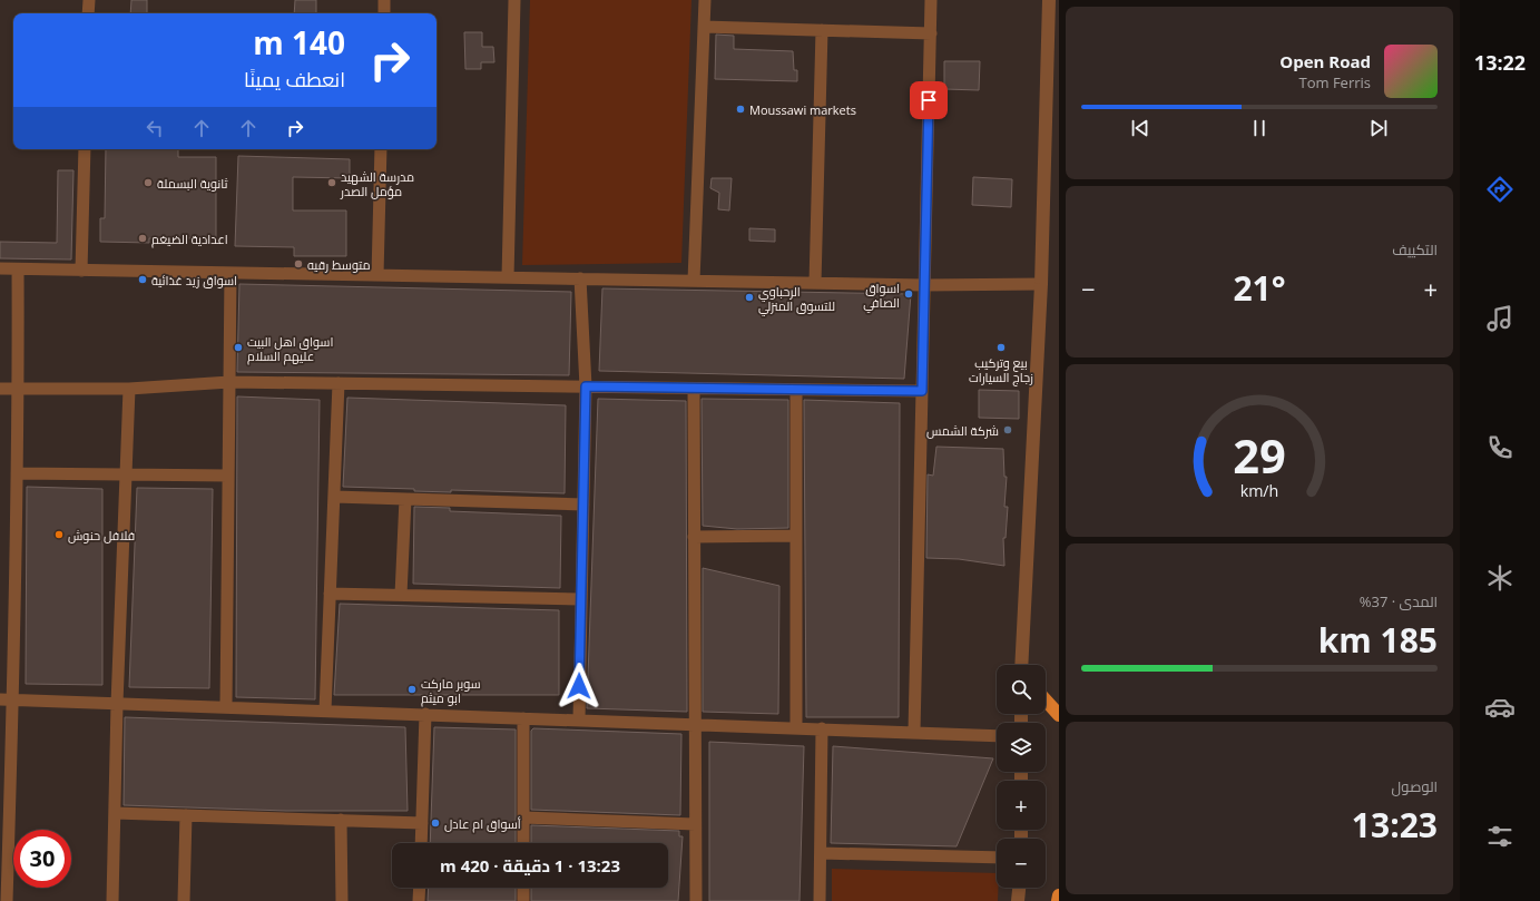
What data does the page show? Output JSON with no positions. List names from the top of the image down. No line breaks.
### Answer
{"places":["Moussawi markets","ثانوية البسملة","مدرسة الشهيد مؤمل الصدر","اعدادية الضيغم","متوسط رقيه","اسواق زيد غذائية","اسواق الصافي","الرحباوي للتسوق المنزلي","اسواق اهل البيت عليهم السلام","بيع وتركيب زجاج السيارات","شركة الشمس","فلافل حنوش","سوبر ماركت ابو ميثم","أسواق ام عادل"],"page":{"tabs":"13:22","turn":["140 m","انعطف يمينًا"],"song":["Open Road","Tom Ferris"],"tile":["التكييف",["المدى · 37%","185 km"],["الوصول","13:23"]],"heat":["−","21°","+"],"map_buttons":["+","−"],"limit":"30","trip":"13:23 · 1 دقيقة · 420 m","gauge":["29","km/h"]}}
